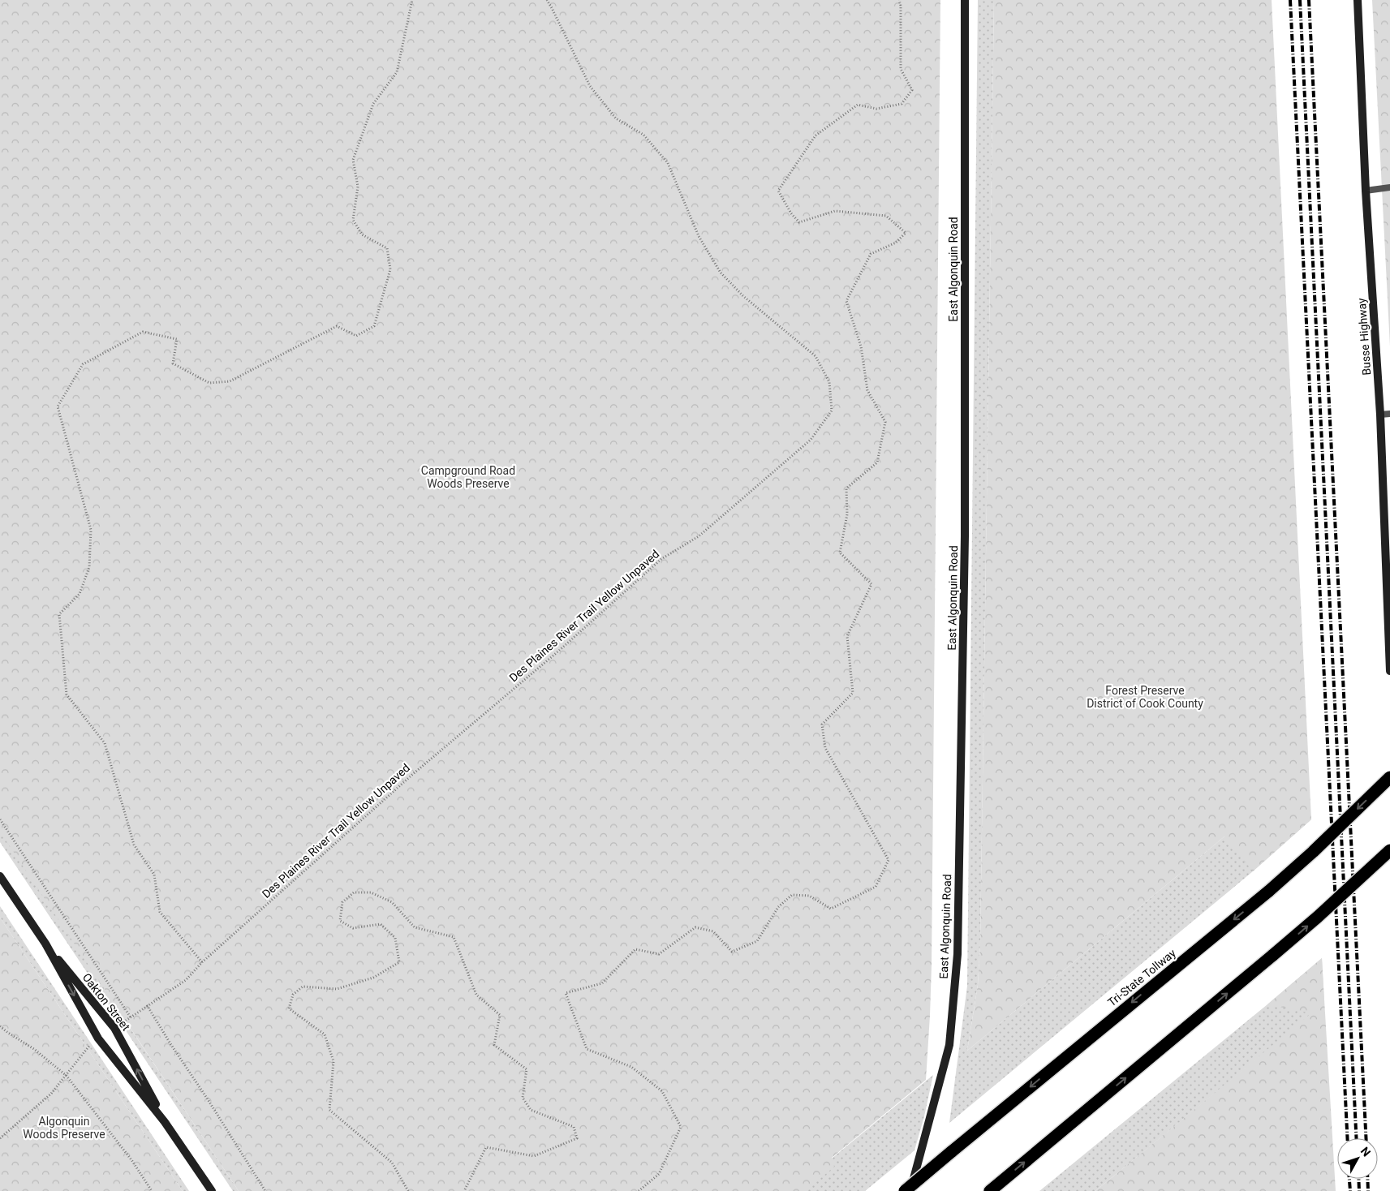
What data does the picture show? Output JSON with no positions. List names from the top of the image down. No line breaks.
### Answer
{"streets":{"highway":["Tri-State Tollway"],"main road":["East Algonquin Road","Busse Highway","Oakton Street"],"path":["Des Plaines River Trail Yellow Unpaved"]},"parks":["Campground Road Woods Preserve","Forest Preserve District of Cook County","Algonquin Woods Preserve"],"north":"top right"}
